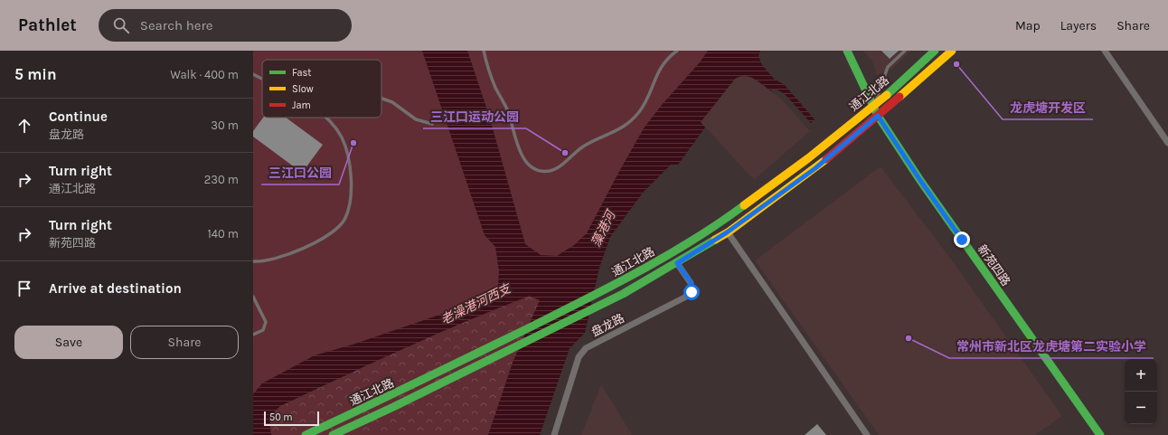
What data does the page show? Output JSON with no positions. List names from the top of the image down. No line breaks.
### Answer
{"streets":{"main road":["通江北路","新苑四路"],"street":["盘龙路"]},"crossings":[["通江北路","新苑四路"],["通江北路","盘龙路"]],"water":["藻港河","老澡港河西支"],"places":["龙虎塘开发区","三江口公园","三江口运动公园","常州市新北区龙虎塘第二实验小学"],"legend":["Fast","Slow","Jam"],"scale_bar":"50 m","page":{"header":"Pathlet","search":"Search here","nav":["Map","Layers","Share"],"heading":["5 min","Walk · 400 m"],"list":[["Continue","盘龙路","30 m"],["Turn right","通江北路","230 m"],["Turn right","新苑四路","140 m"],"Arrive at destination"],"buttons":["Save","Share"],"map_buttons":["+","−"],"scale":"50 m"}}
